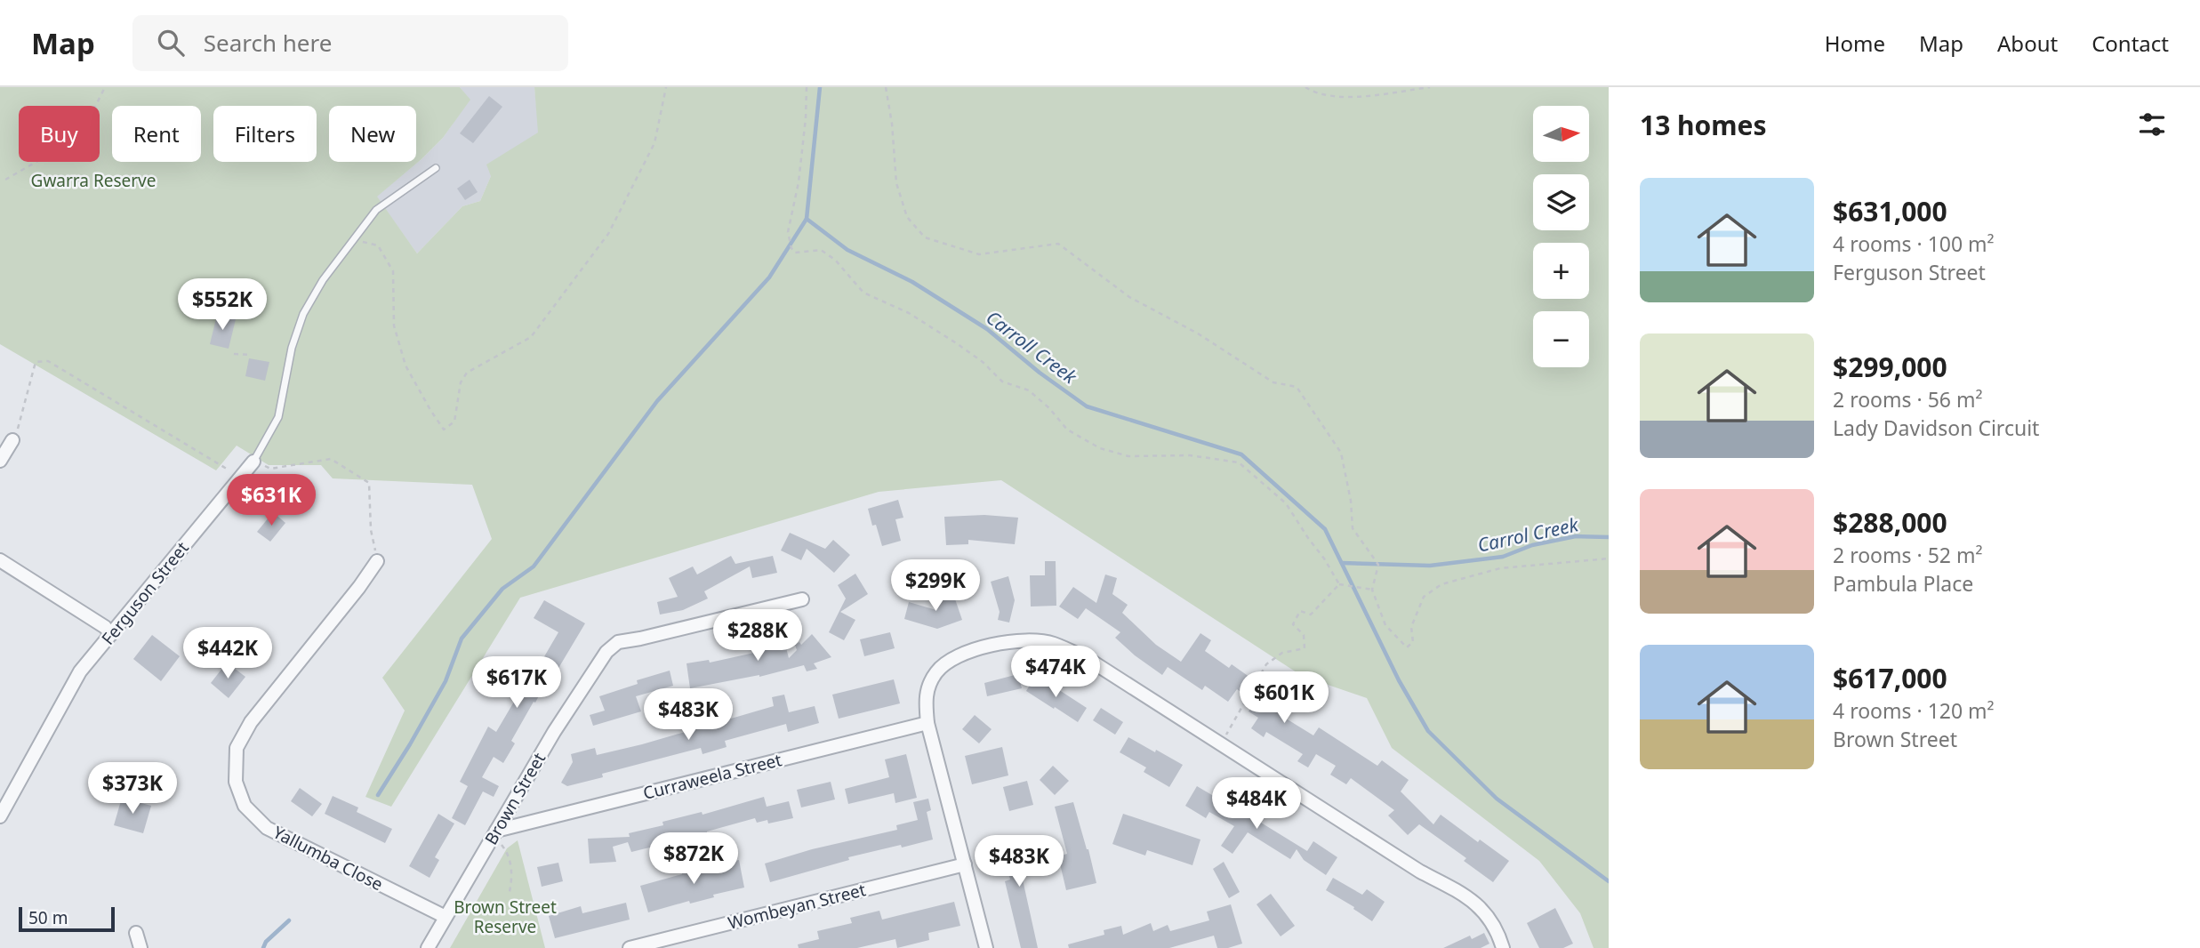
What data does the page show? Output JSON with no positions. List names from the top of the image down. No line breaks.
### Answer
{"streets":{"street":["Ferguson Street","Curraweela Street","Brown Street","Yallumba Close","Wombeyan Street"]},"crossings":[["Curraweela Street","Brown Street"],["Brown Street","Yallumba Close"]],"water":["Carroll Creek","Carrol Creek"],"parks":["Gwarra Reserve","Brown Street Reserve"],"scale_bar":"50 m","north":"right","page":{"header":"Map","search":"Search here","nav":["Home","Map","About","Contact"],"heading":"13 homes","map_buttons":["+","−"],"chip":["Buy","Rent","Filters","New"],"list":[{"name":"$631,000","note":"4 rooms · 100 m² · Ferguson Street"},{"name":"$299,000","note":"2 rooms · 56 m² · Lady Davidson Circuit"},{"name":"$288,000","note":"2 rooms · 52 m² · Pambula Place"},{"name":"$617,000","note":"4 rooms · 120 m² · Brown Street"}],"price":["$552K","$631K","$299K","$288K","$442K","$474K","$617K","$601K","$483K","$373K","$484K","$872K","$483K"],"scale":"50 m"}}
